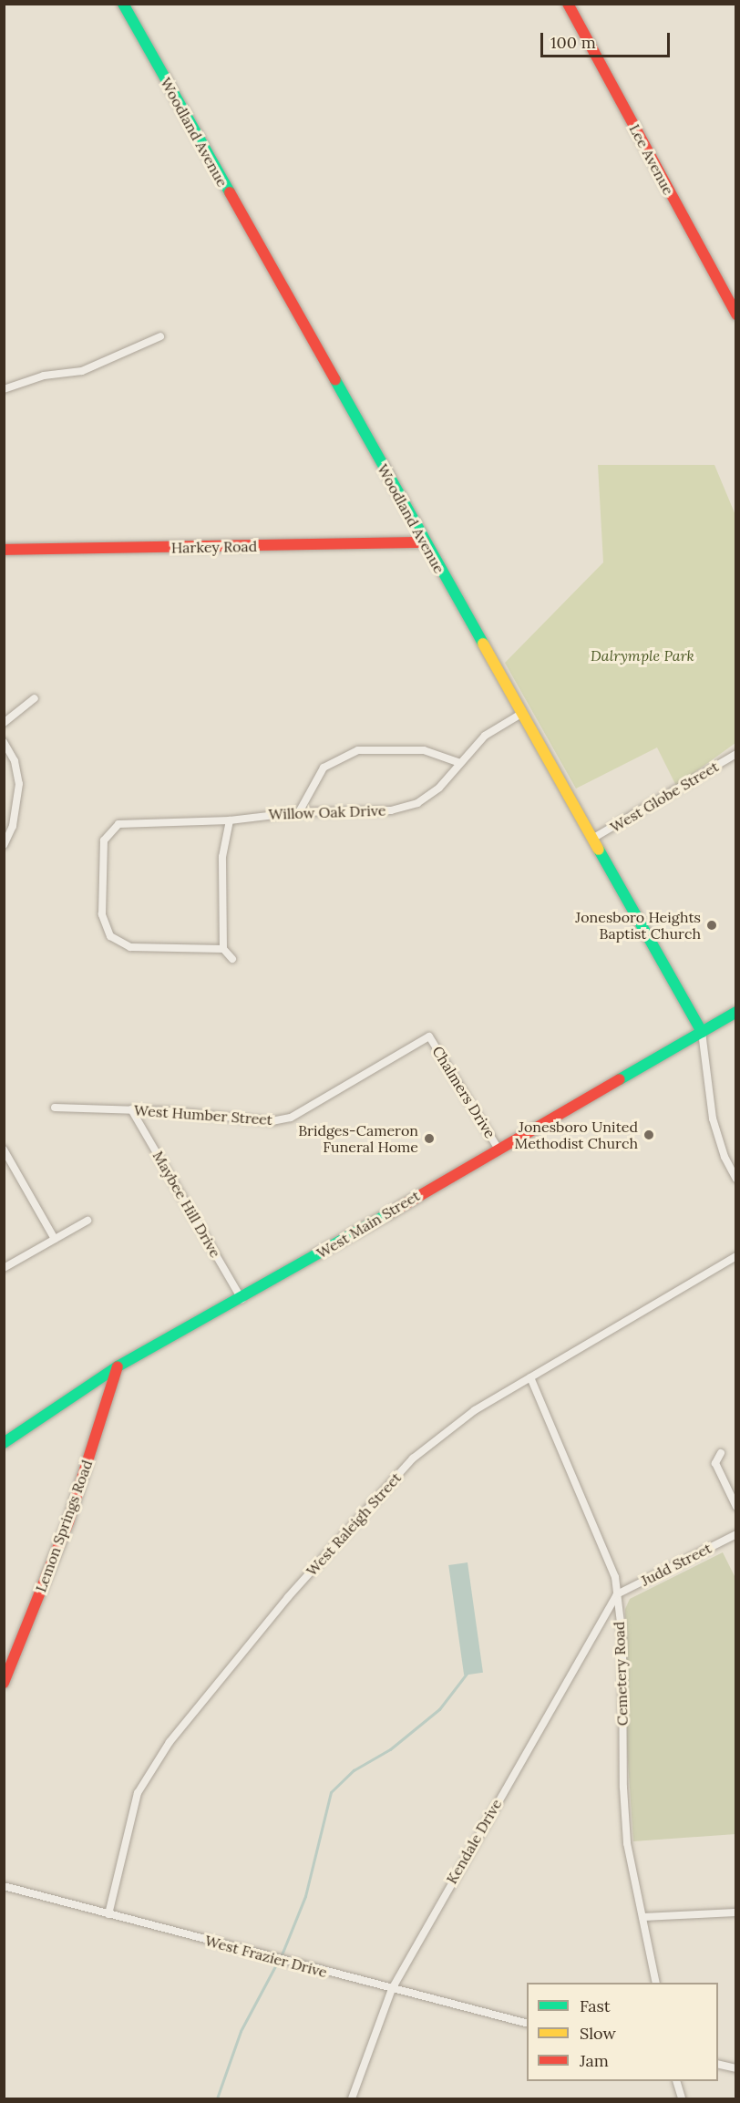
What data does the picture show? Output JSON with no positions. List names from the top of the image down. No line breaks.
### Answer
{"streets":{"street":["Woodland Avenue","Lee Avenue","Harkey Road","West Globe Street","Willow Oak Drive","Chalmers Drive","West Humber Street","Maybee Hill Drive","West Main Street","West Raleigh Street","Lemon Springs Road","Judd Street","Cemetery Road","Kendale Drive","West Frazier Drive"]},"crossings":[["Woodland Avenue","Harkey Road"],["Woodland Avenue","West Globe Street"],["Woodland Avenue","Willow Oak Drive"],["Woodland Avenue","West Main Street"],["Chalmers Drive","West Humber Street"],["Chalmers Drive","West Main Street"],["West Humber Street","Maybee Hill Drive"],["Maybee Hill Drive","West Main Street"],["West Main Street","Lemon Springs Road"],["West Raleigh Street","Cemetery Road"],["West Raleigh Street","West Frazier Drive"],["Judd Street","Cemetery Road"],["Judd Street","Kendale Drive"],["Cemetery Road","Kendale Drive"],["Kendale Drive","West Frazier Drive"]],"parks":["Dalrymple Park"],"places":["Jonesboro Heights Baptist Church","Jonesboro United Methodist Church","Bridges-Cameron Funeral Home"],"legend":["Fast","Slow","Jam"],"scale_bar":"100 m"}
